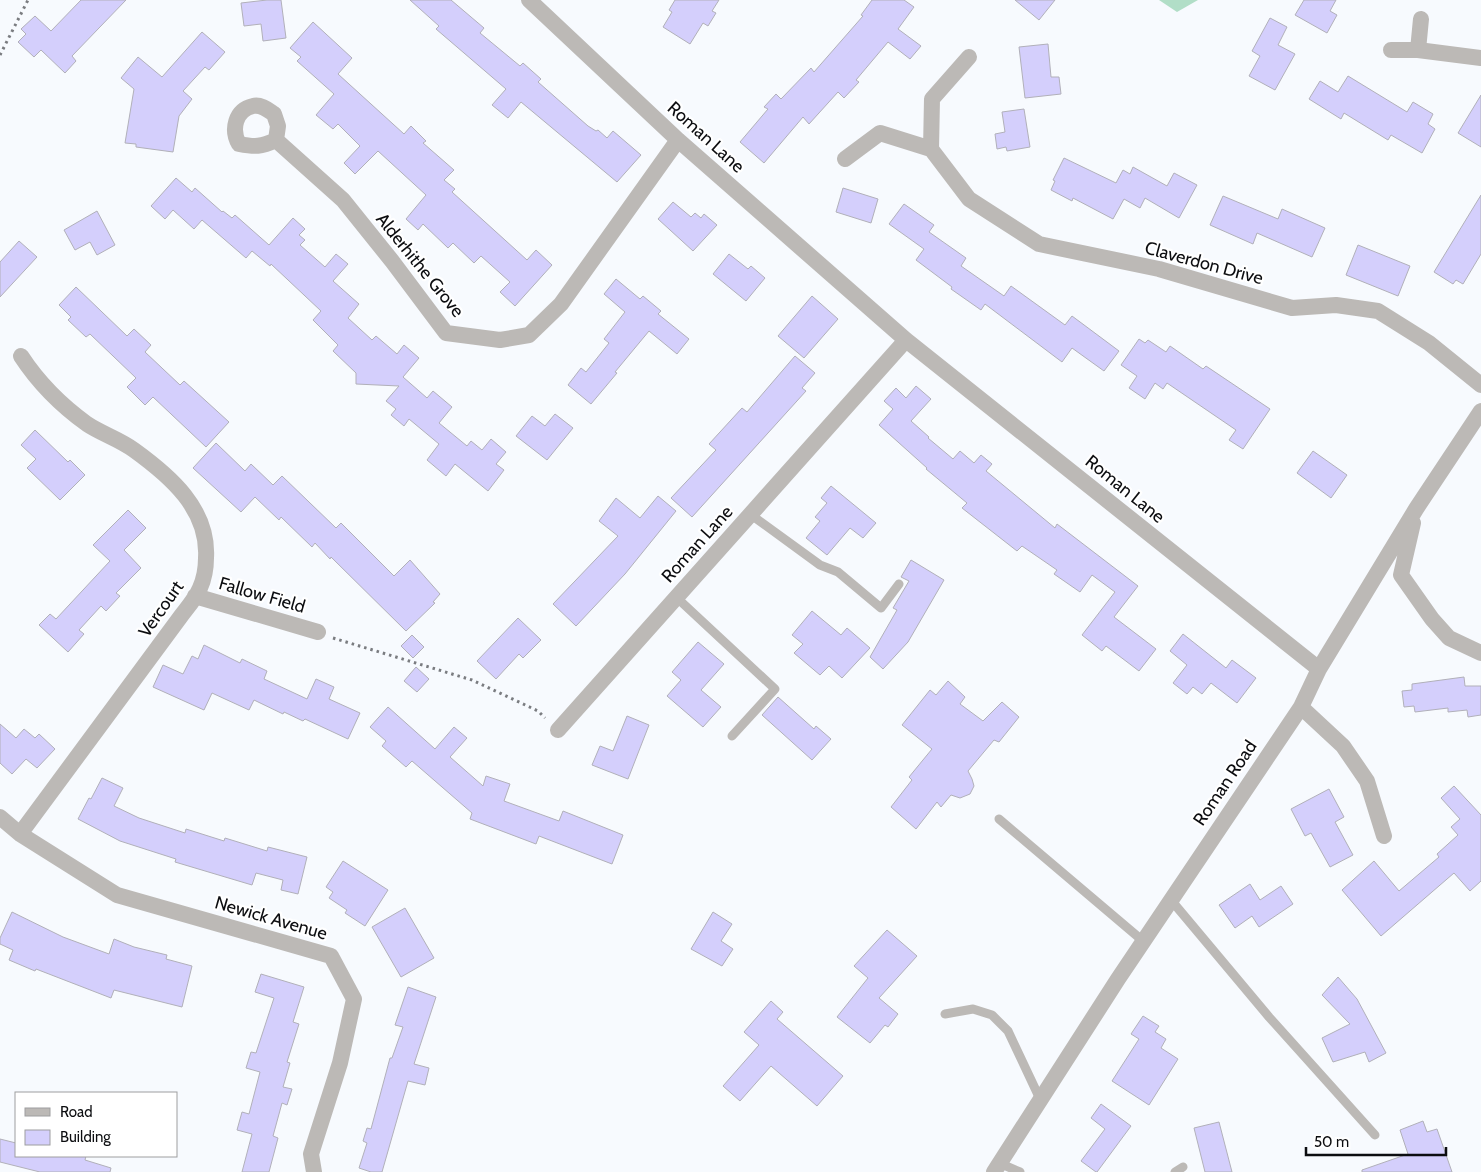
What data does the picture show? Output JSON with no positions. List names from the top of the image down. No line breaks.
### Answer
{"streets":{"street":["Roman Lane","Claverdon Drive","Alderhithe Grove","Fallow Field","Vercourt","Roman Road","Newick Avenue"]},"crossings":[["Roman Lane","Alderhithe Grove"],["Roman Lane","Roman Road"],["Fallow Field","Vercourt"],["Vercourt","Newick Avenue"]],"legend":["Road","Building"],"scale_bar":"50 m"}
